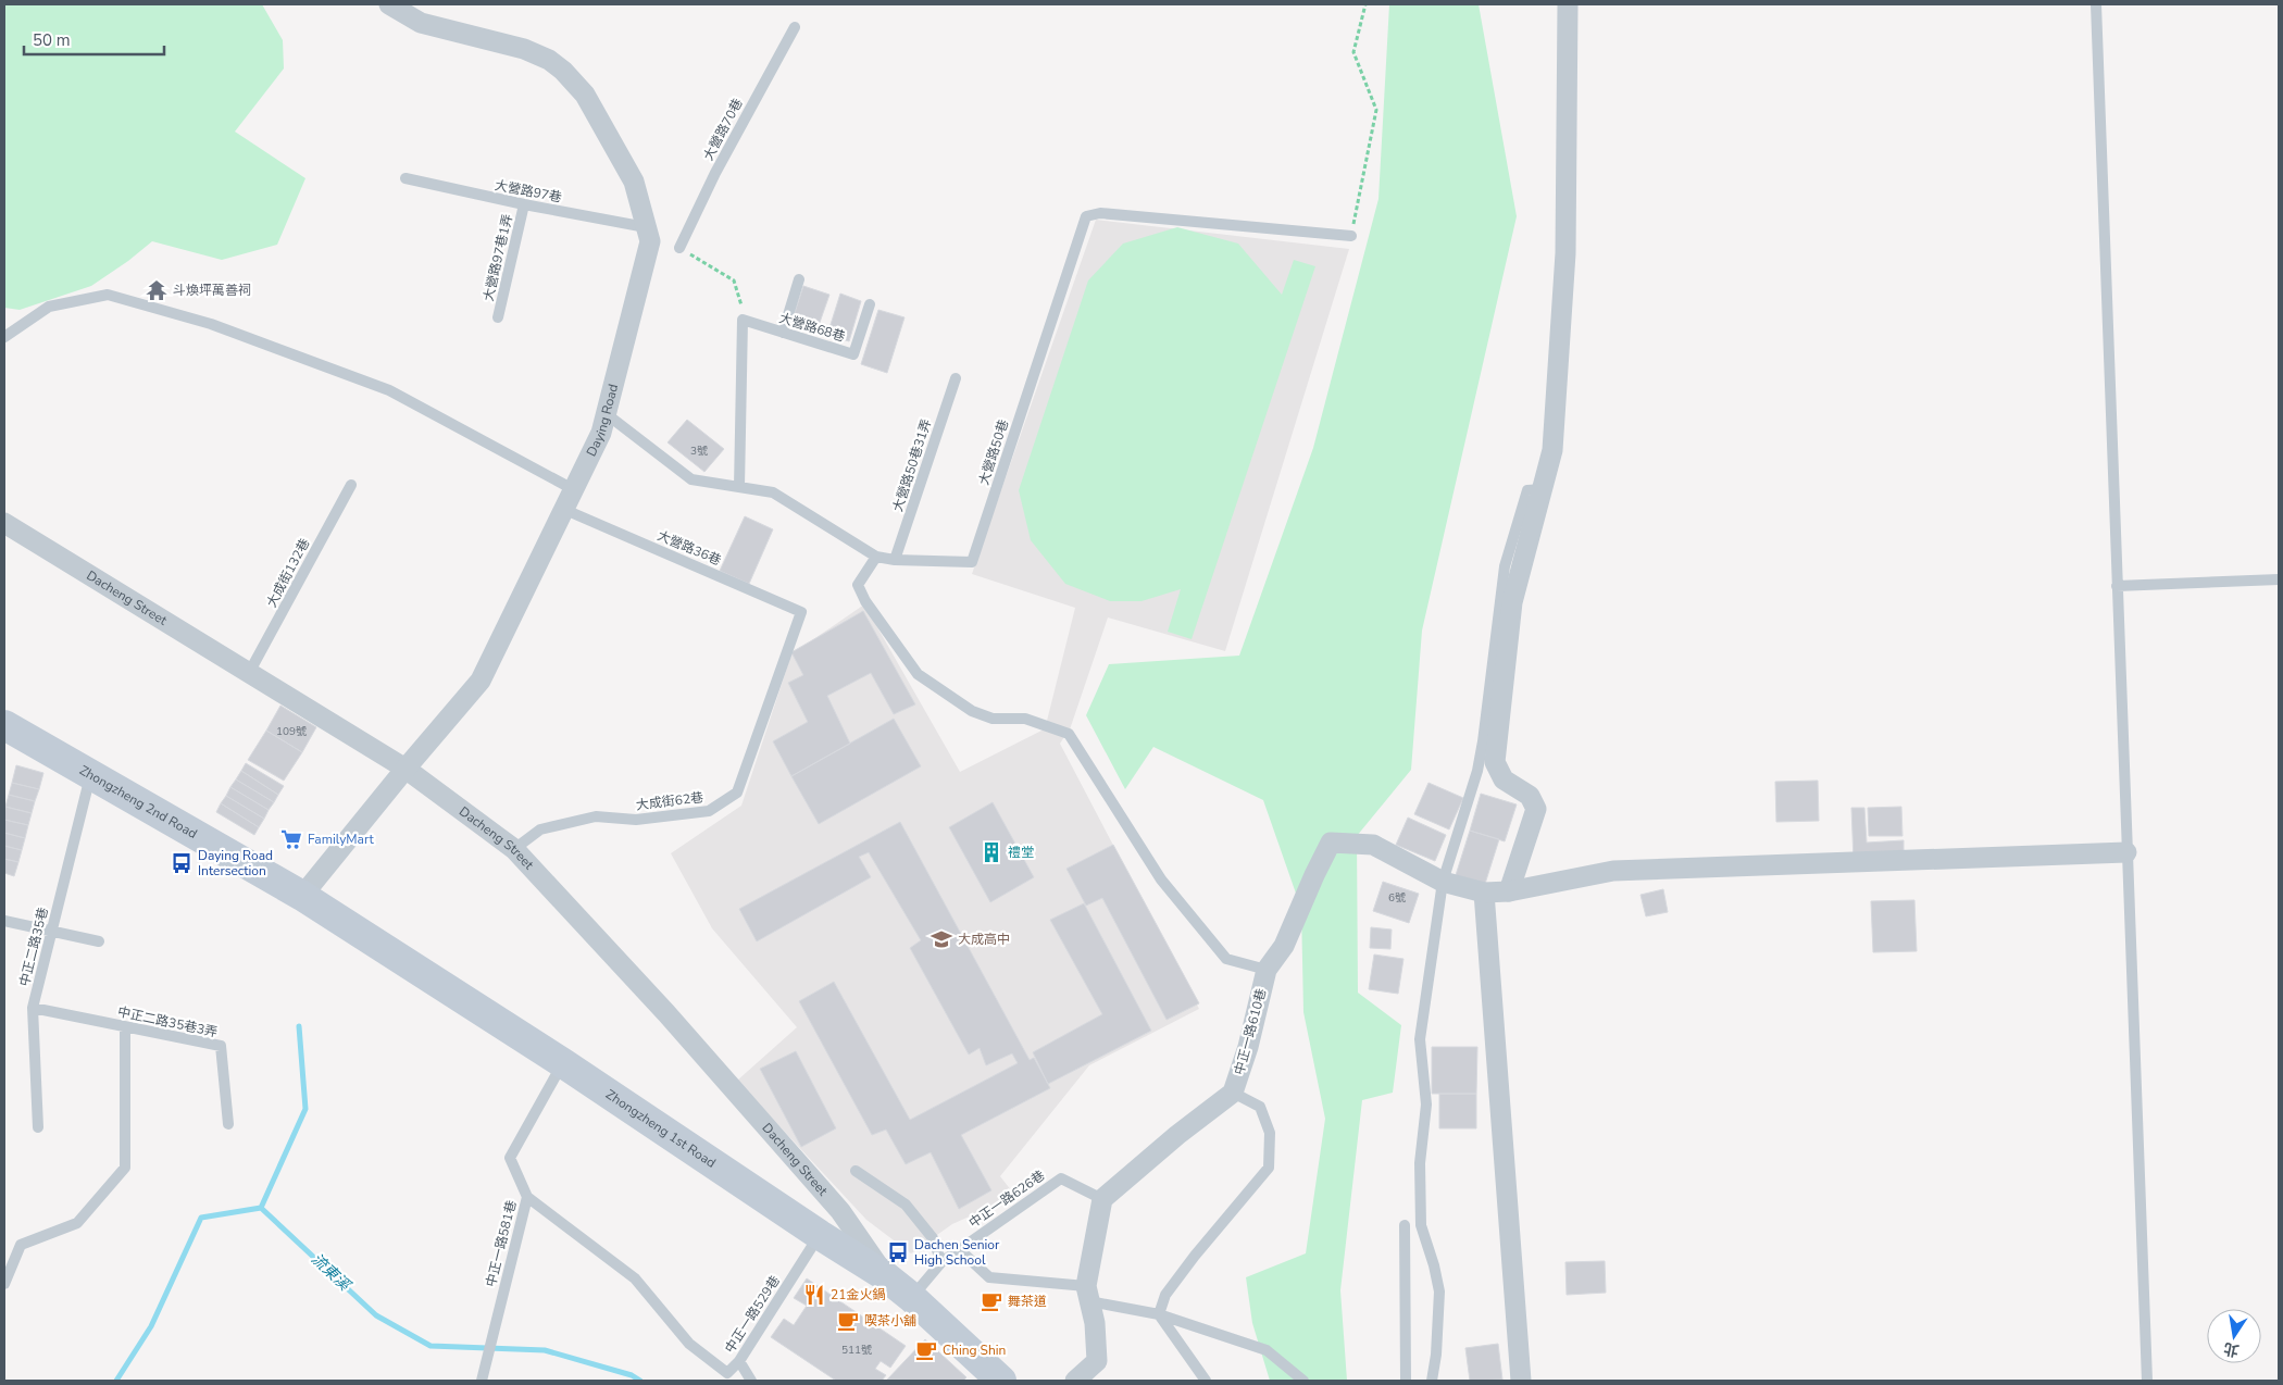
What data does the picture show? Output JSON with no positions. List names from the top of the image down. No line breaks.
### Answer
{"streets":{"main road":["Zhongzheng 2nd Road","Zhongzheng 1st Road"],"street":["Daying Road","Dacheng Street","中正一路610巷"],"lane":["大營路70巷","大營路97巷","大營路97巷1弄","大營路68巷","大營路50巷","大營路50巷31弄","大營路36巷","大成街132巷","大成街62巷","中正二路35巷","中正二路35巷3弄","中正一路626巷","中正一路581巷","中正一路529巷"]},"crossings":[["大營路97巷","大營路97巷1弄"],["大營路97巷","Daying Road"],["Daying Road","大營路50巷"],["Daying Road","大營路36巷"],["Daying Road","Dacheng Street"],["Daying Road","Zhongzheng 2nd Road"],["Daying Road","Zhongzheng 1st Road"],["大營路50巷","大營路50巷31弄"],["大營路36巷","大成街62巷"],["大成街132巷","Dacheng Street"],["Dacheng Street","大成街62巷"],["Dacheng Street","Zhongzheng 1st Road"],["Zhongzheng 2nd Road","中正二路35巷"],["Zhongzheng 2nd Road","Zhongzheng 1st Road"],["中正二路35巷","中正二路35巷3弄"],["中正一路610巷","中正一路626巷"],["Zhongzheng 1st Road","中正一路626巷"],["Zhongzheng 1st Road","中正一路581巷"],["Zhongzheng 1st Road","中正一路529巷"],["中正一路581巷","中正一路529巷"]],"water":["流東溪"],"places":{"temple":["斗煥坪萬善祠"],"supermarket":["FamilyMart"],"building":["禮堂"],"bus stop":["Daying Road Intersection","Dachen Senior High School"],"school or university":["大成高中"],"restaurant":["21金火鍋"],"cafe":["舞茶道","喫茶小舖","Ching Shin"]},"house_numbers":["3號","109號","6號","511號"],"scale_bar":"50 m","north":"bottom"}
